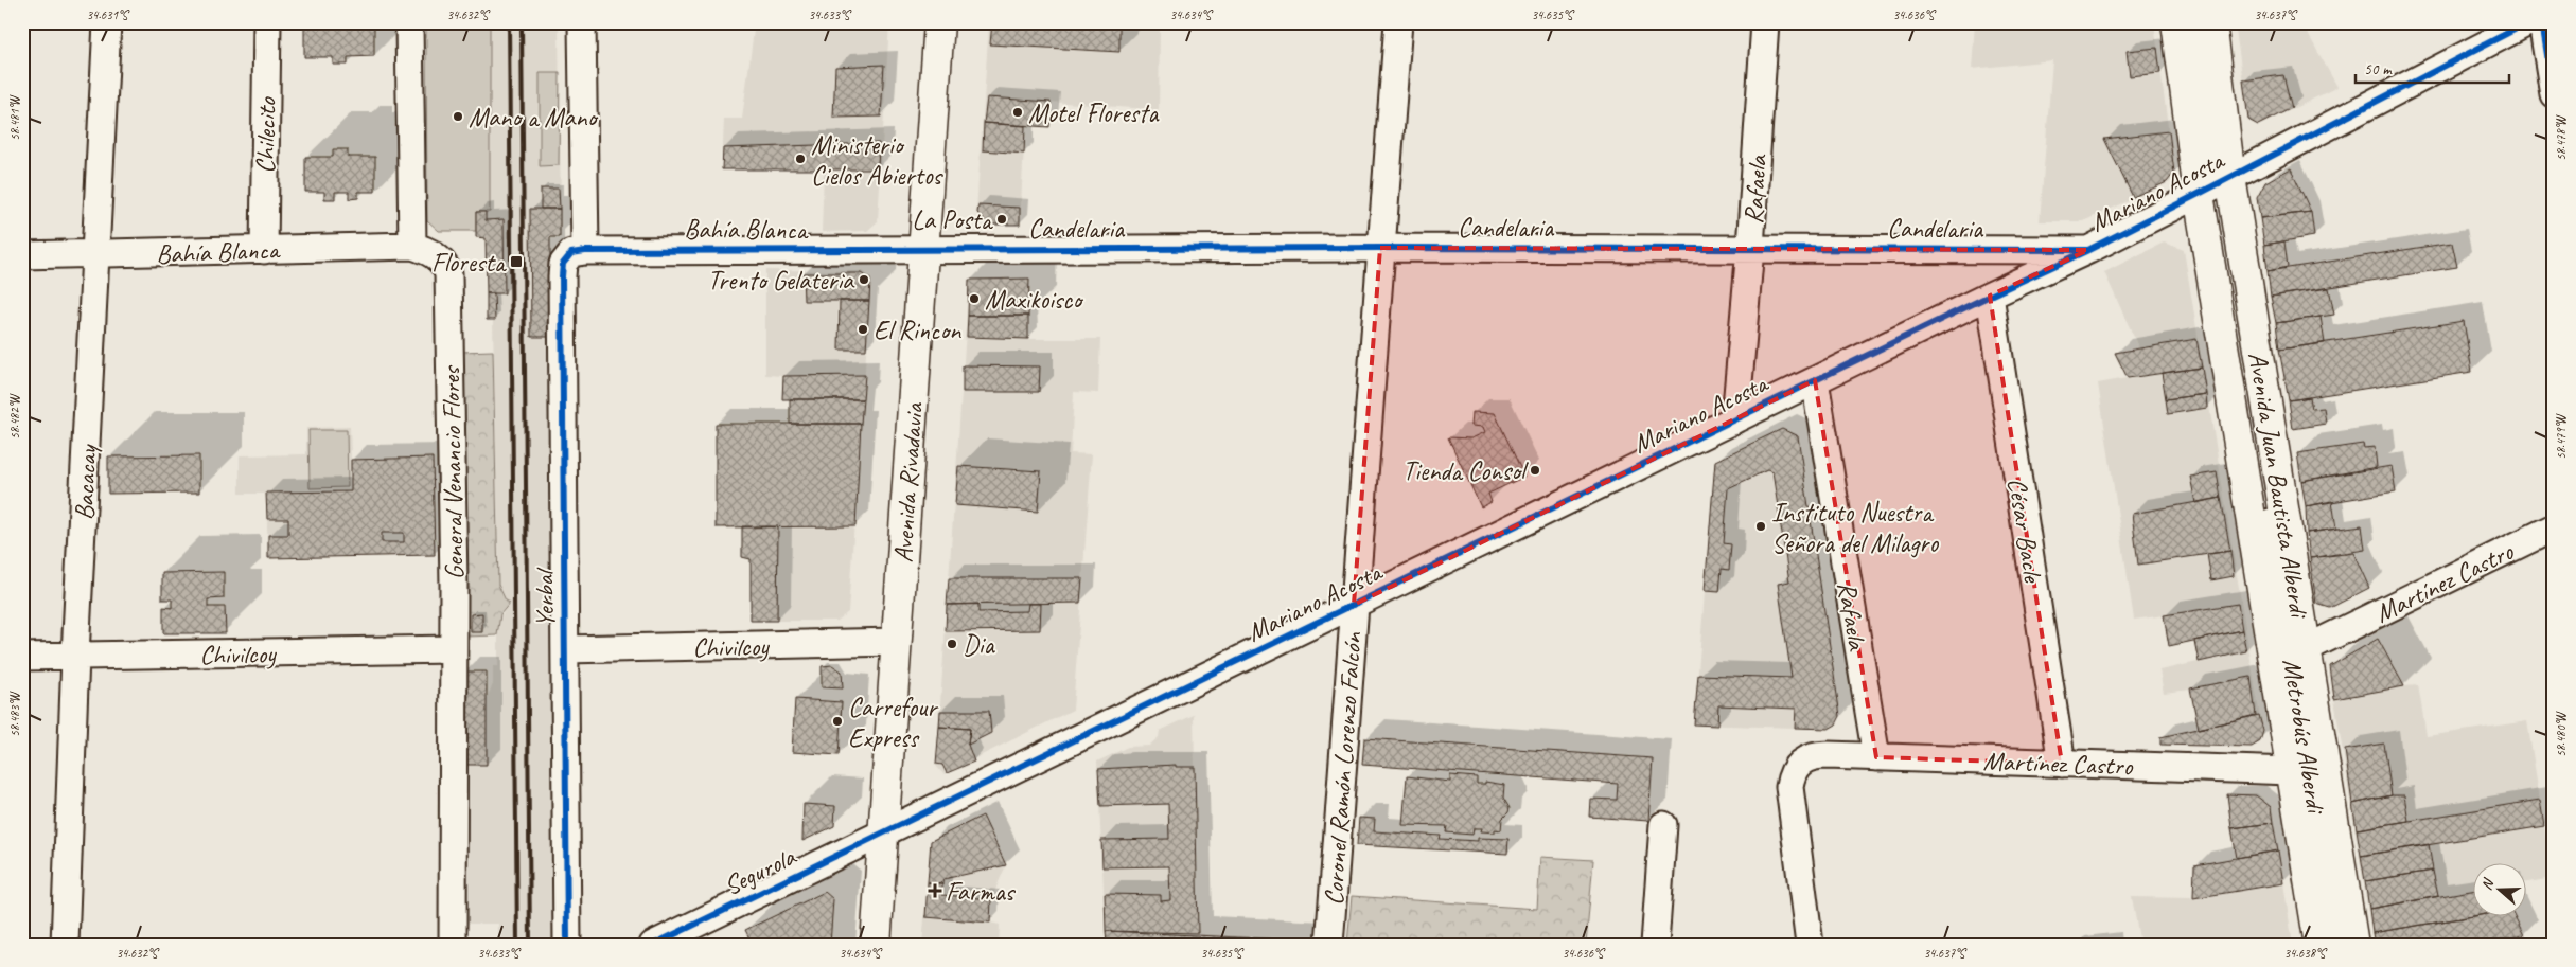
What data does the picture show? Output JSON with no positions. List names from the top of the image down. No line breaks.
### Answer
{"streets":{"main road":["Avenida Rivadavia","Avenida Juan Bautista Alberdi"],"street":["Chilecito","Rafaela","Mariano Acosta","Candelaria","Bahía Blanca","General Venancio Flores","Bacacay","César Bacle","Martínez Castro","Yerbal","Chivilcoy","Metrobús Alberdi","Coronel Ramón Lorenzo Falcón","Segurola"]},"crossings":[["Chilecito","Bahía Blanca"],["Rafaela","Mariano Acosta"],["Rafaela","Candelaria"],["Rafaela","Martínez Castro"],["Mariano Acosta","Candelaria"],["Mariano Acosta","Avenida Rivadavia"],["Mariano Acosta","Avenida Juan Bautista Alberdi"],["Mariano Acosta","César Bacle"],["Mariano Acosta","Coronel Ramón Lorenzo Falcón"],["Mariano Acosta","Segurola"],["Candelaria","Bahía Blanca"],["Candelaria","Avenida Rivadavia"],["Candelaria","Coronel Ramón Lorenzo Falcón"],["Bahía Blanca","General Venancio Flores"],["Bahía Blanca","Bacacay"],["Bahía Blanca","Avenida Rivadavia"],["Bahía Blanca","Yerbal"],["General Venancio Flores","Chivilcoy"],["Bacacay","Chivilcoy"],["Avenida Rivadavia","Chivilcoy"],["Avenida Rivadavia","Segurola"],["Avenida Juan Bautista Alberdi","Martínez Castro"],["Avenida Juan Bautista Alberdi","Metrobús Alberdi"],["César Bacle","Martínez Castro"],["Martínez Castro","Metrobús Alberdi"],["Yerbal","Chivilcoy"]],"places":{"other":["Motel Floresta","Mano a Mano","Ministerio Cielos Abiertos","La Posta","Trento Gelateria","Maxikoisco","El Rincon","Tienda Consol","Instituto Nuestra Señora del Milagro","Dia","Carrefour Express"],"transit":["Floresta"],"health":["Farmas"]},"scale_bar":"50 m","north":"left","coordinates":["34.631°S","34.632°S","34.633°S","34.634°S","34.635°S","34.636°S","34.637°S","58.481°W","58.478°W","58.482°W","58.479°W","58.483°W","58.480°W","34.638°S"]}
